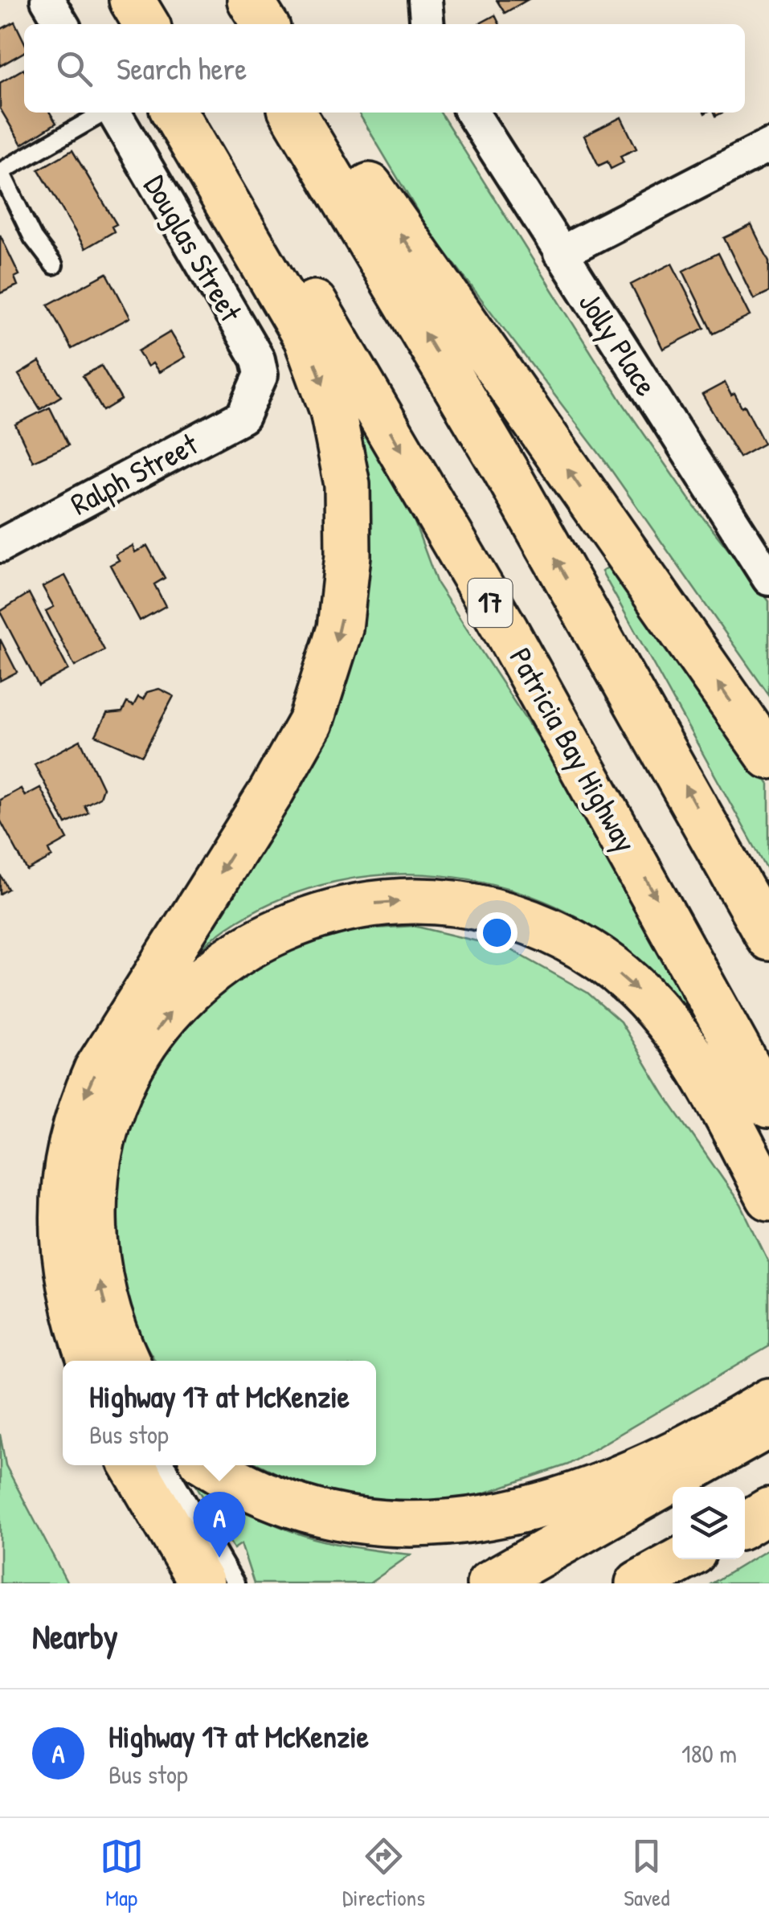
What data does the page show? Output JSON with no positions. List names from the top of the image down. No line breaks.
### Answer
{"streets":{"main road":["17","Patricia Bay Highway"],"street":["Douglas Street","Jolly Place","Ralph Street"]},"crossings":[["Douglas Street","Ralph Street"]],"page":{"search":"Search here","popup":["Highway 17 at McKenzie","Bus stop"],"pins":"A","heading":"Nearby","list":[{"mark":"A","name":"Highway 17 at McKenzie","note":"Bus stop","value":"180 m"}],"nav":["Map","Directions","Saved"]}}
